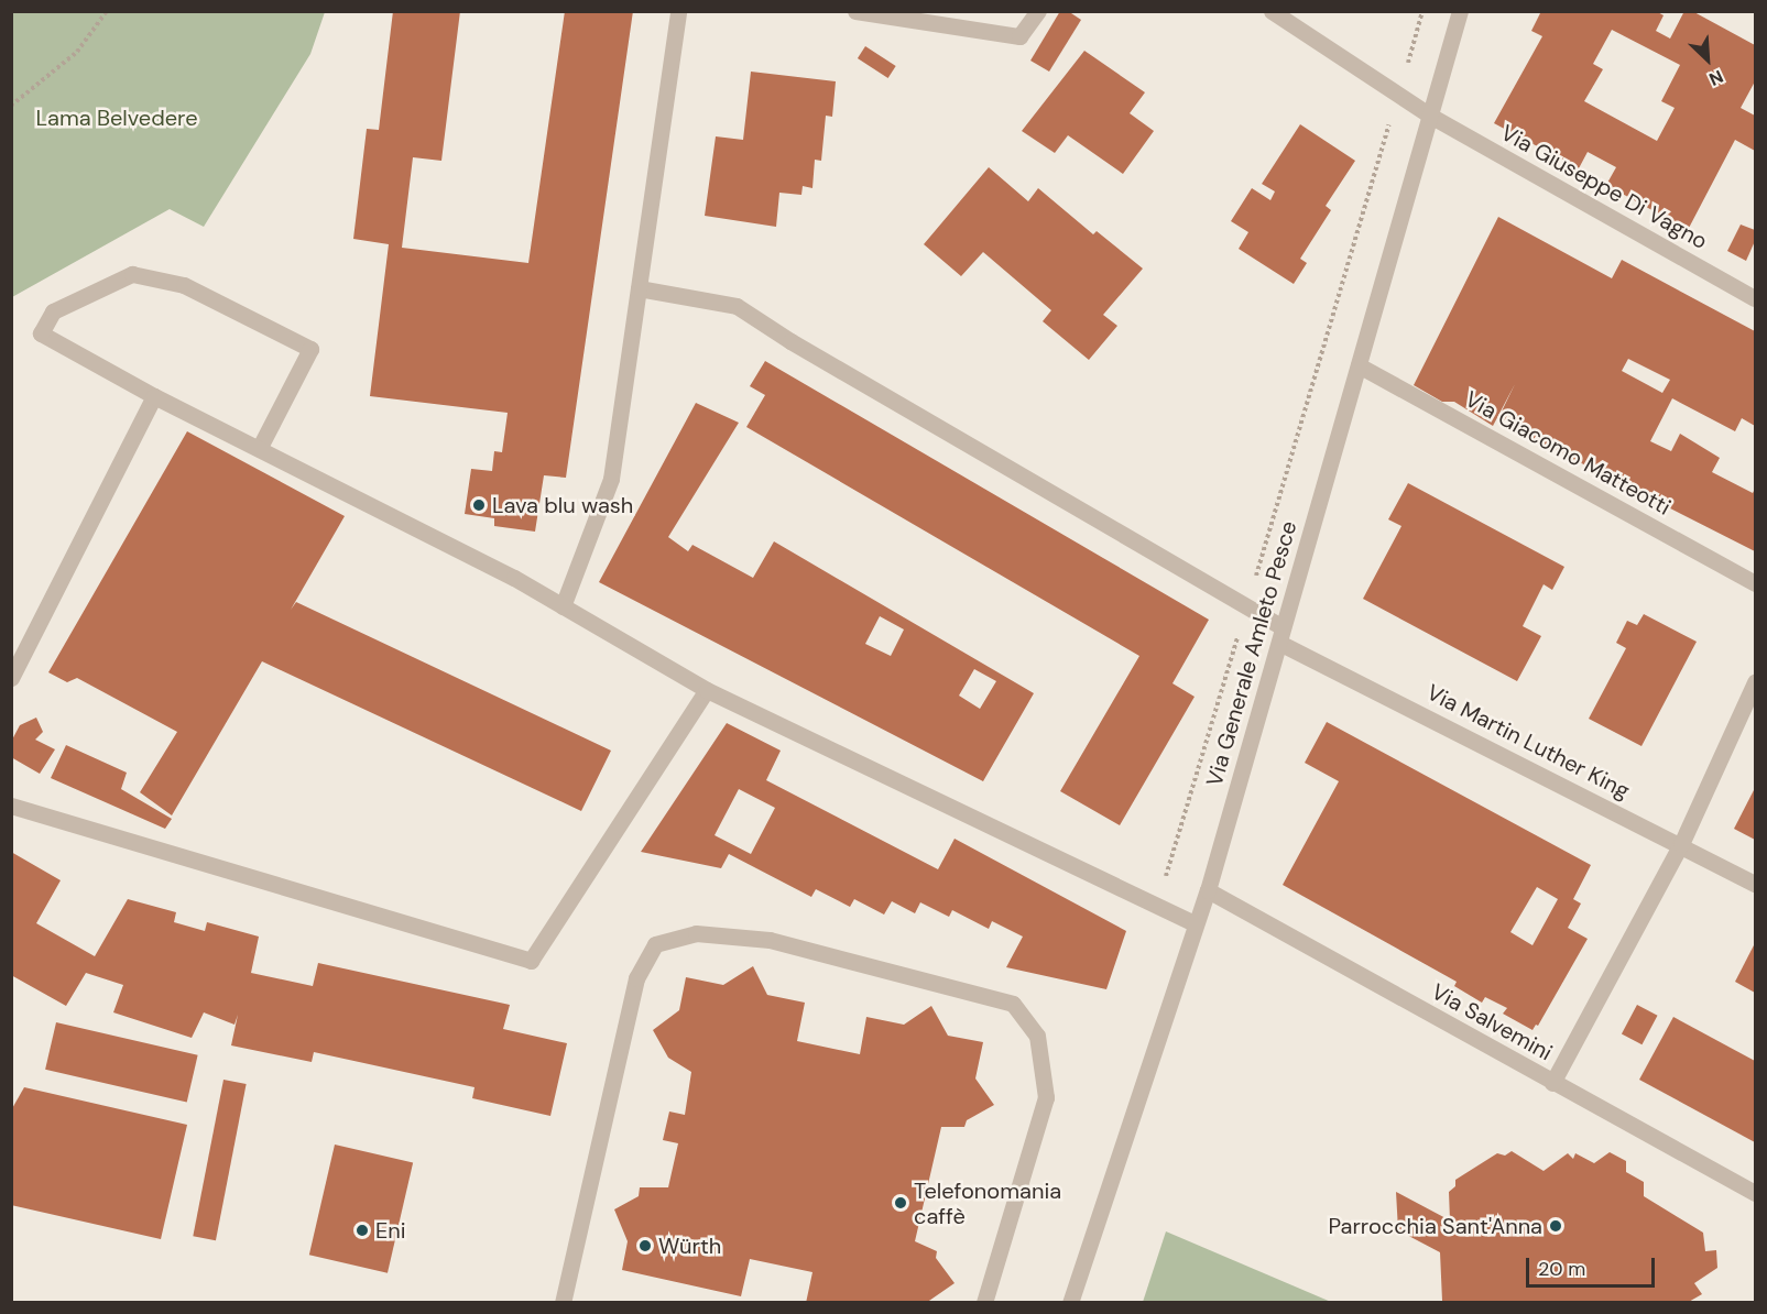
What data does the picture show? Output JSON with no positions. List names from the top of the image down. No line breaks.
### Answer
{"streets":{"street":["Via Giuseppe Di Vagno","Via Giacomo Matteotti","Via Generale Amleto Pesce","Via Martin Luther King","Via Salvemini"]},"crossings":[["Via Giuseppe Di Vagno","Via Generale Amleto Pesce"],["Via Giacomo Matteotti","Via Generale Amleto Pesce"],["Via Generale Amleto Pesce","Via Martin Luther King"],["Via Generale Amleto Pesce","Via Salvemini"]],"parks":["Lama Belvedere"],"places":["Lava blu wash","Telefonomania caffè","Parrocchia Sant'Anna","Eni","Würth"],"scale_bar":"20 m","north":"bottom right"}
